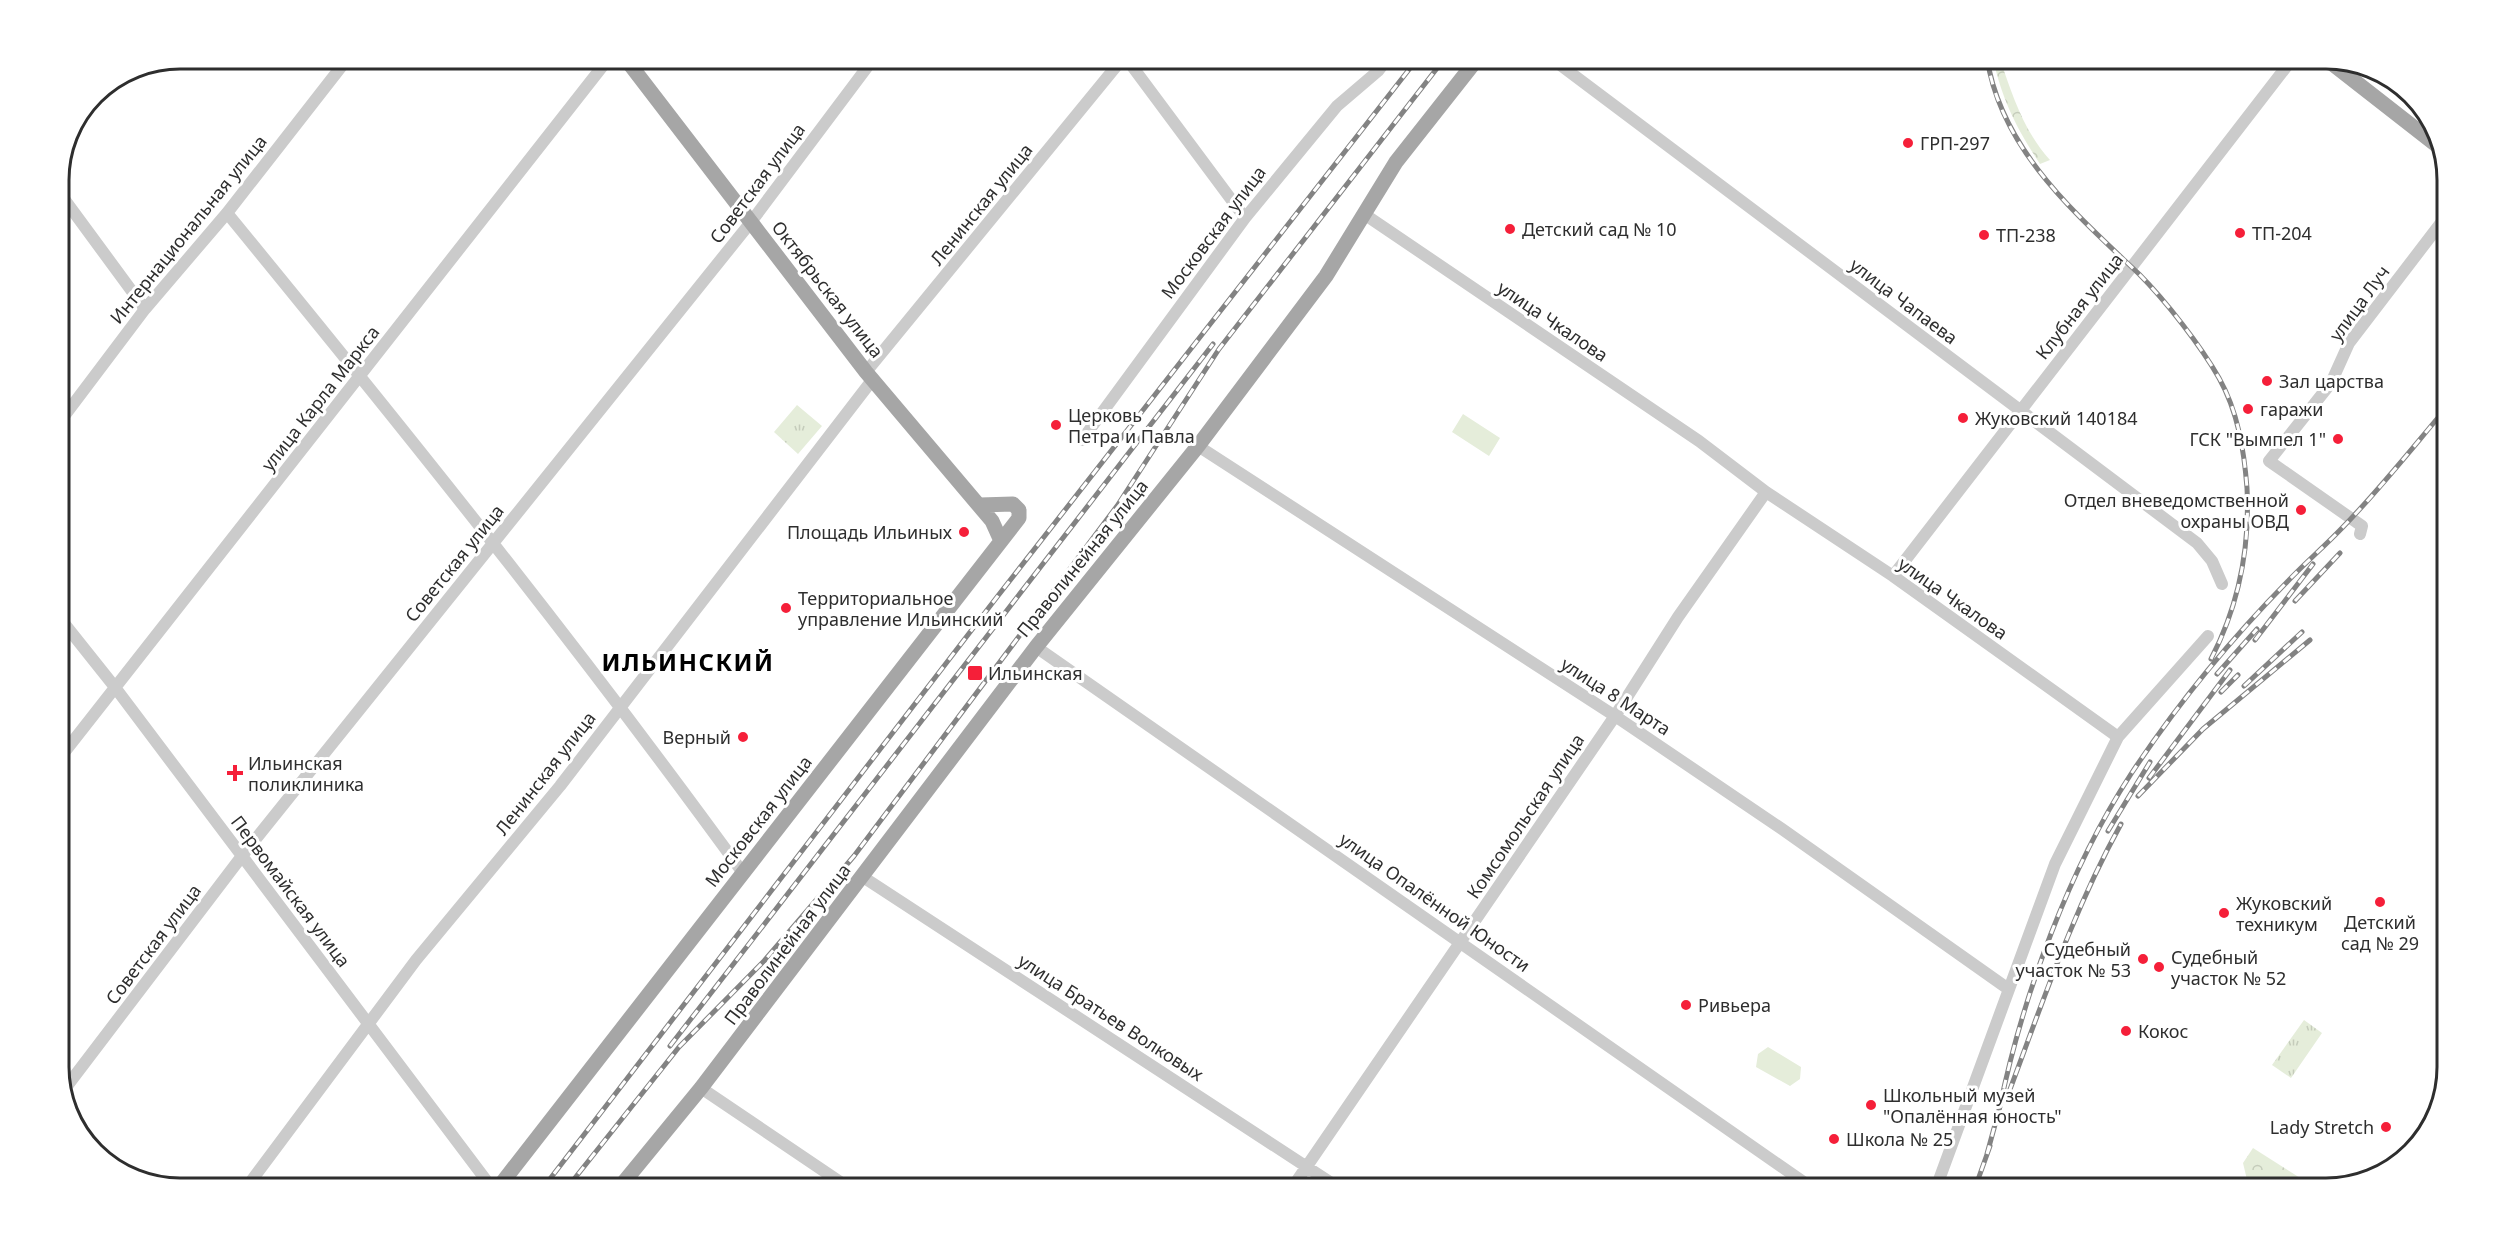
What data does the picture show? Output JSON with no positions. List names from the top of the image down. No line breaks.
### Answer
{"streets":{"main road":["Московская улица","Октябрьская улица","Праволинейная улица"],"street":["Советская улица","Ленинская улица","Интернациональная улица","улица Чапаева","улица Луч","Клубная улица","улица Чкалова","улица Карла Маркса","улица 8 Марта","Комсомольская улица","Первомайская улица","улица Опалённой Юности","улица Братьев Волковых"]},"crossings":[["Советская улица","Октябрьская улица"],["Советская улица","Первомайская улица"],["Ленинская улица","Октябрьская улица"],["Ленинская улица","Первомайская улица"],["Московская улица","Октябрьская улица"],["улица Чапаева","Клубная улица"],["Клубная улица","улица Чкалова"],["улица Чкалова","Праволинейная улица"],["улица Чкалова","Комсомольская улица"],["улица Карла Маркса","Первомайская улица"],["Праволинейная улица","улица 8 Марта"],["Праволинейная улица","улица Опалённой Юности"],["Праволинейная улица","улица Братьев Волковых"],["улица 8 Марта","Комсомольская улица"],["Комсомольская улица","улица Опалённой Юности"],["Комсомольская улица","улица Братьев Волковых"]],"districts":["ИЛЬИНСКИЙ"],"places":{"other":["ГРП-297","Детский сад № 10","ТП-204","ТП-238","Зал царства","гаражи","Жуковский 140184","Церковь Петра и Павла","ГСК \"Вымпел 1\"","Отдел вневедомственной охраны ОВД","Площадь Ильиных","Территориальное управление Ильинский","Верный","Детский сад № 29","Жуковский техникум","Судебный участок № 53","Судебный участок № 52","Ривьера","Кокос","Школьный музей \"Опалённая юность\"","Lady Stretch","Школа № 25"],"transit":["Ильинская"],"health":["Ильинская поликлиника"]}}
